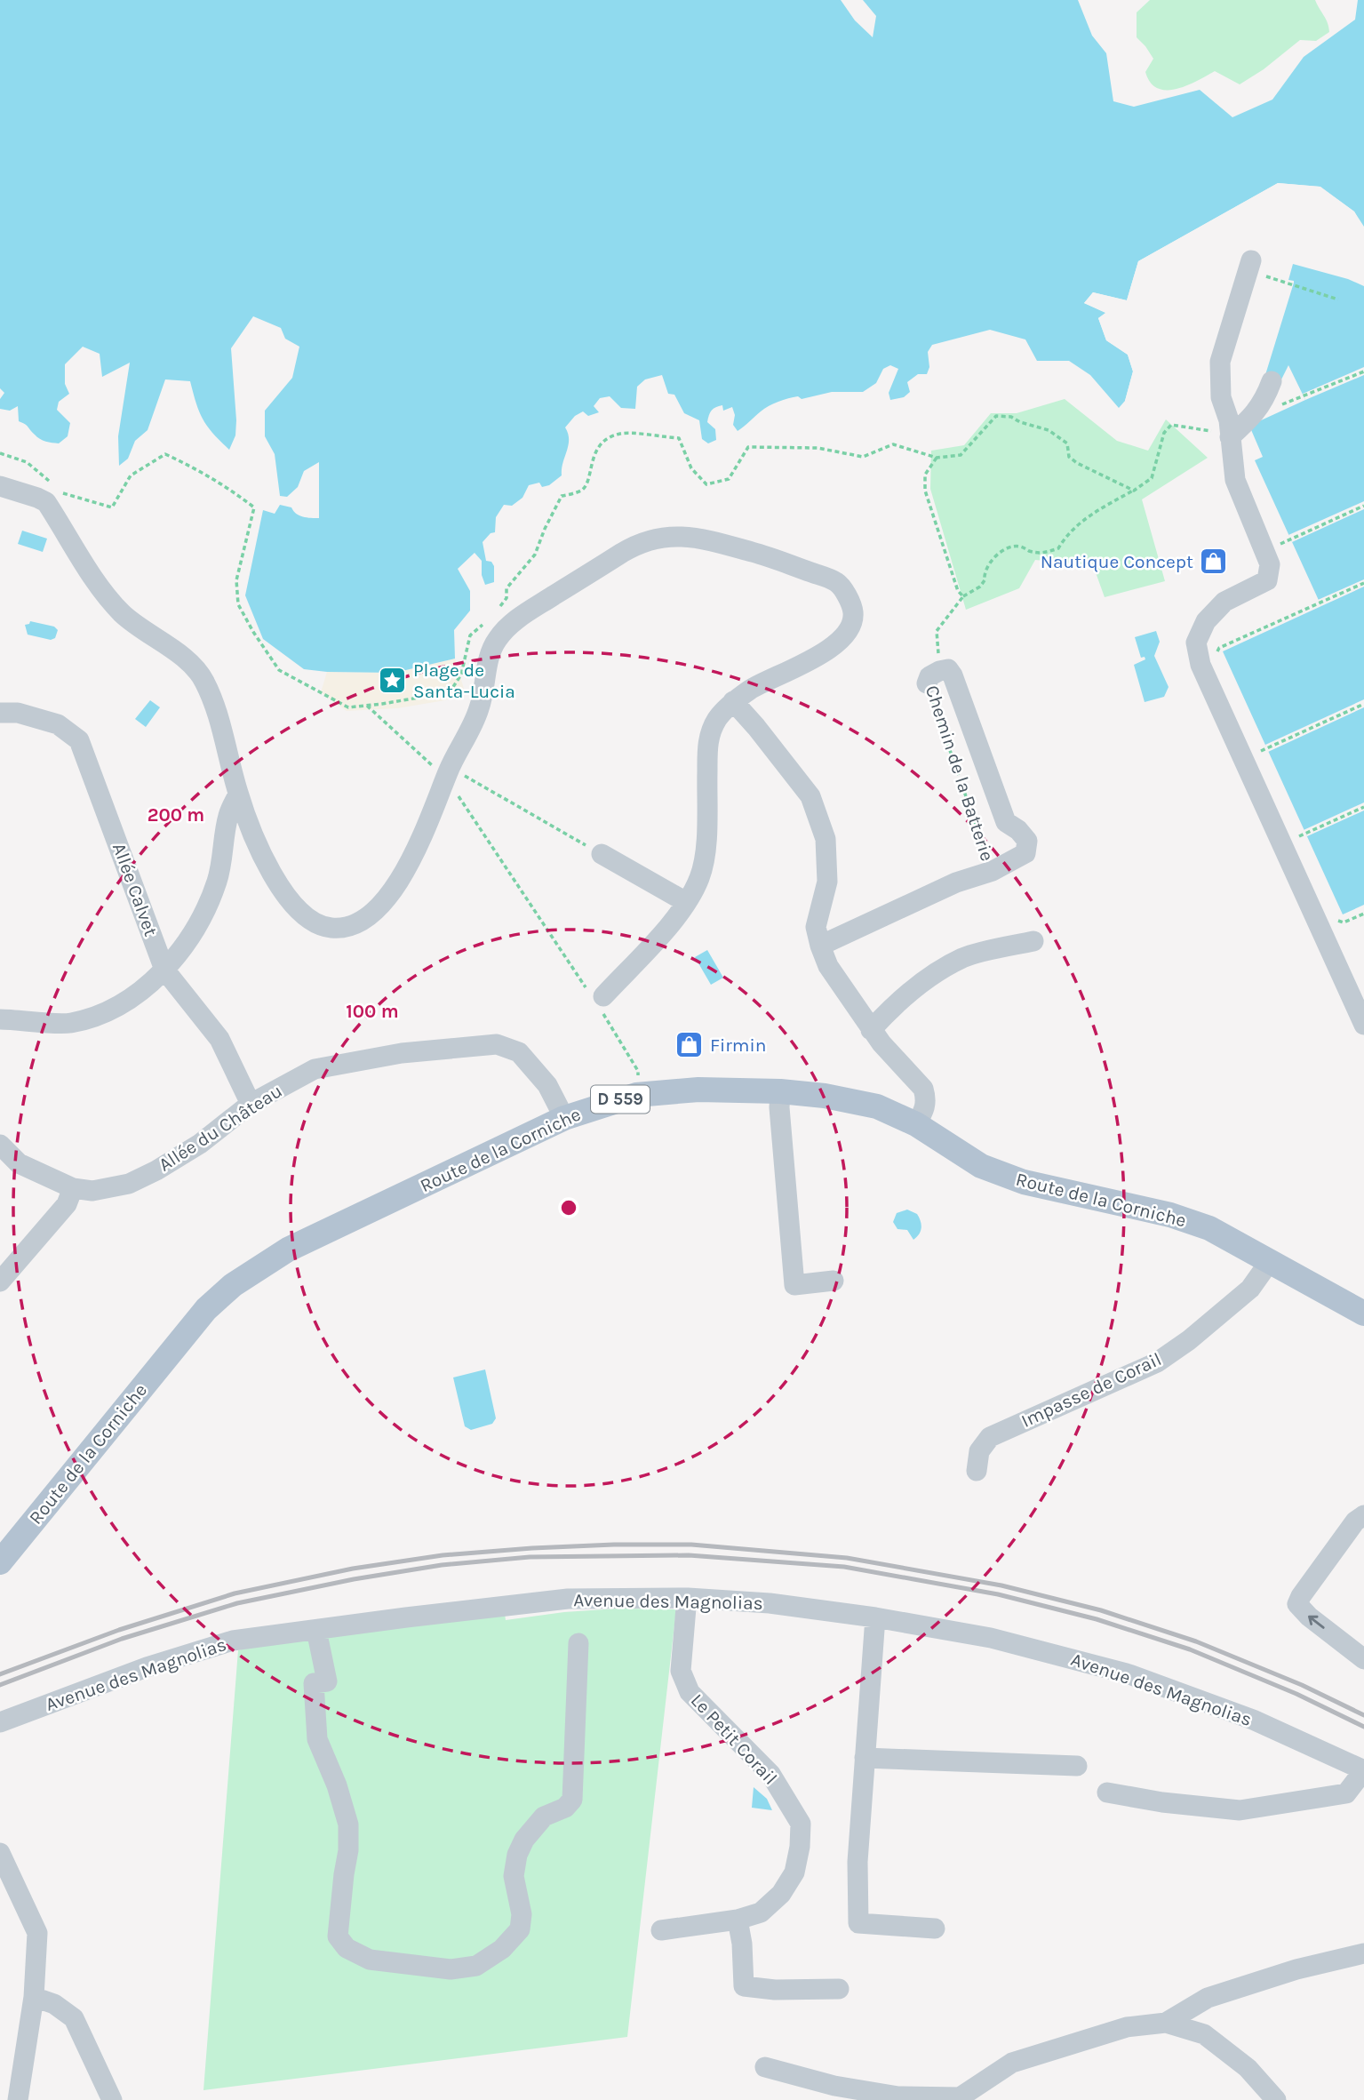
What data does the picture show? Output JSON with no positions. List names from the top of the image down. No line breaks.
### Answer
{"streets":{"main road":["D 559","Route de la Corniche"],"street":["Chemin de la Batterie","Allée Calvet","Allée du Château","Impasse de Corail","Avenue des Magnolias","Le Petit Corail"]},"crossings":[["Allée Calvet","Allée du Château"],["Allée du Château","Route de la Corniche"],["Route de la Corniche","Impasse de Corail"],["Avenue des Magnolias","Le Petit Corail"]],"places":{"shop":["Nautique Concept","Firmin"],"place":["Plage de Santa-Lucia"]},"rings":["200 m","100 m"]}
